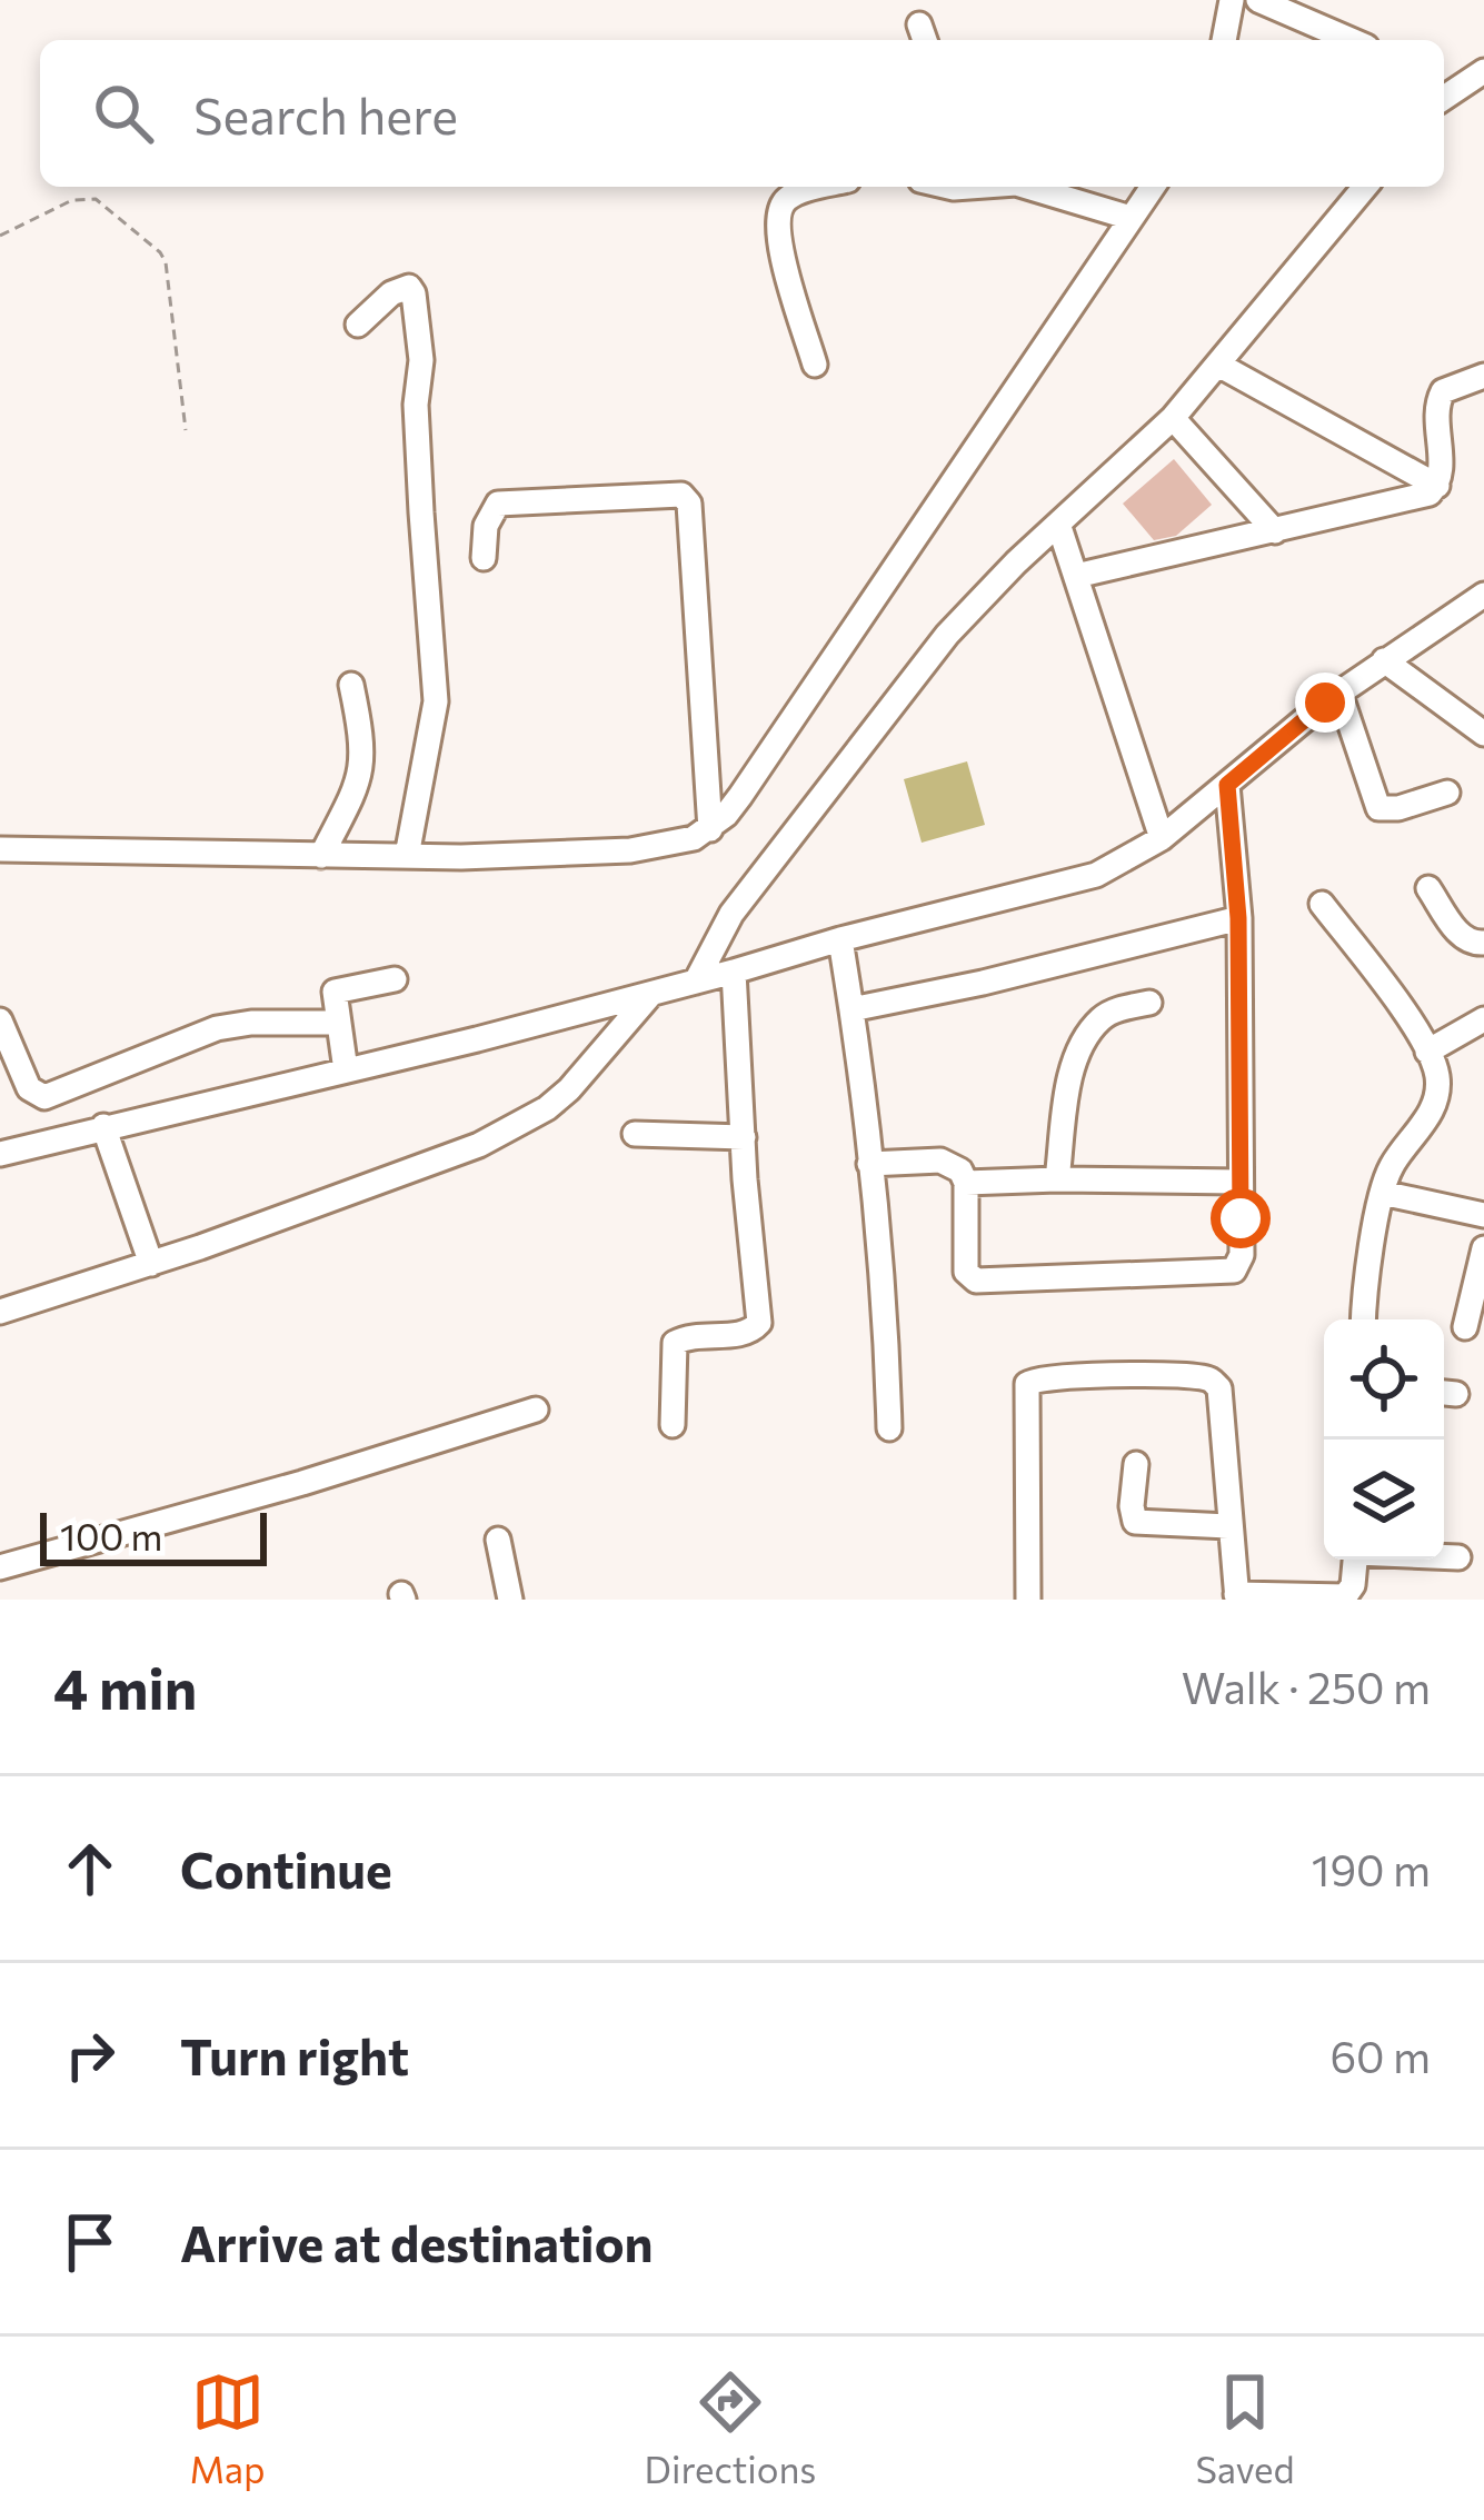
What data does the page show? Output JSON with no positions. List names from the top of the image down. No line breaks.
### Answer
{"scale_bar":"100 m","page":{"search":"Search here","scale":"100 m","heading":["4 min","Walk · 250 m"],"list":[["Continue","190 m"],["Turn right","60 m"],"Arrive at destination"],"nav":["Map","Directions","Saved"]}}
